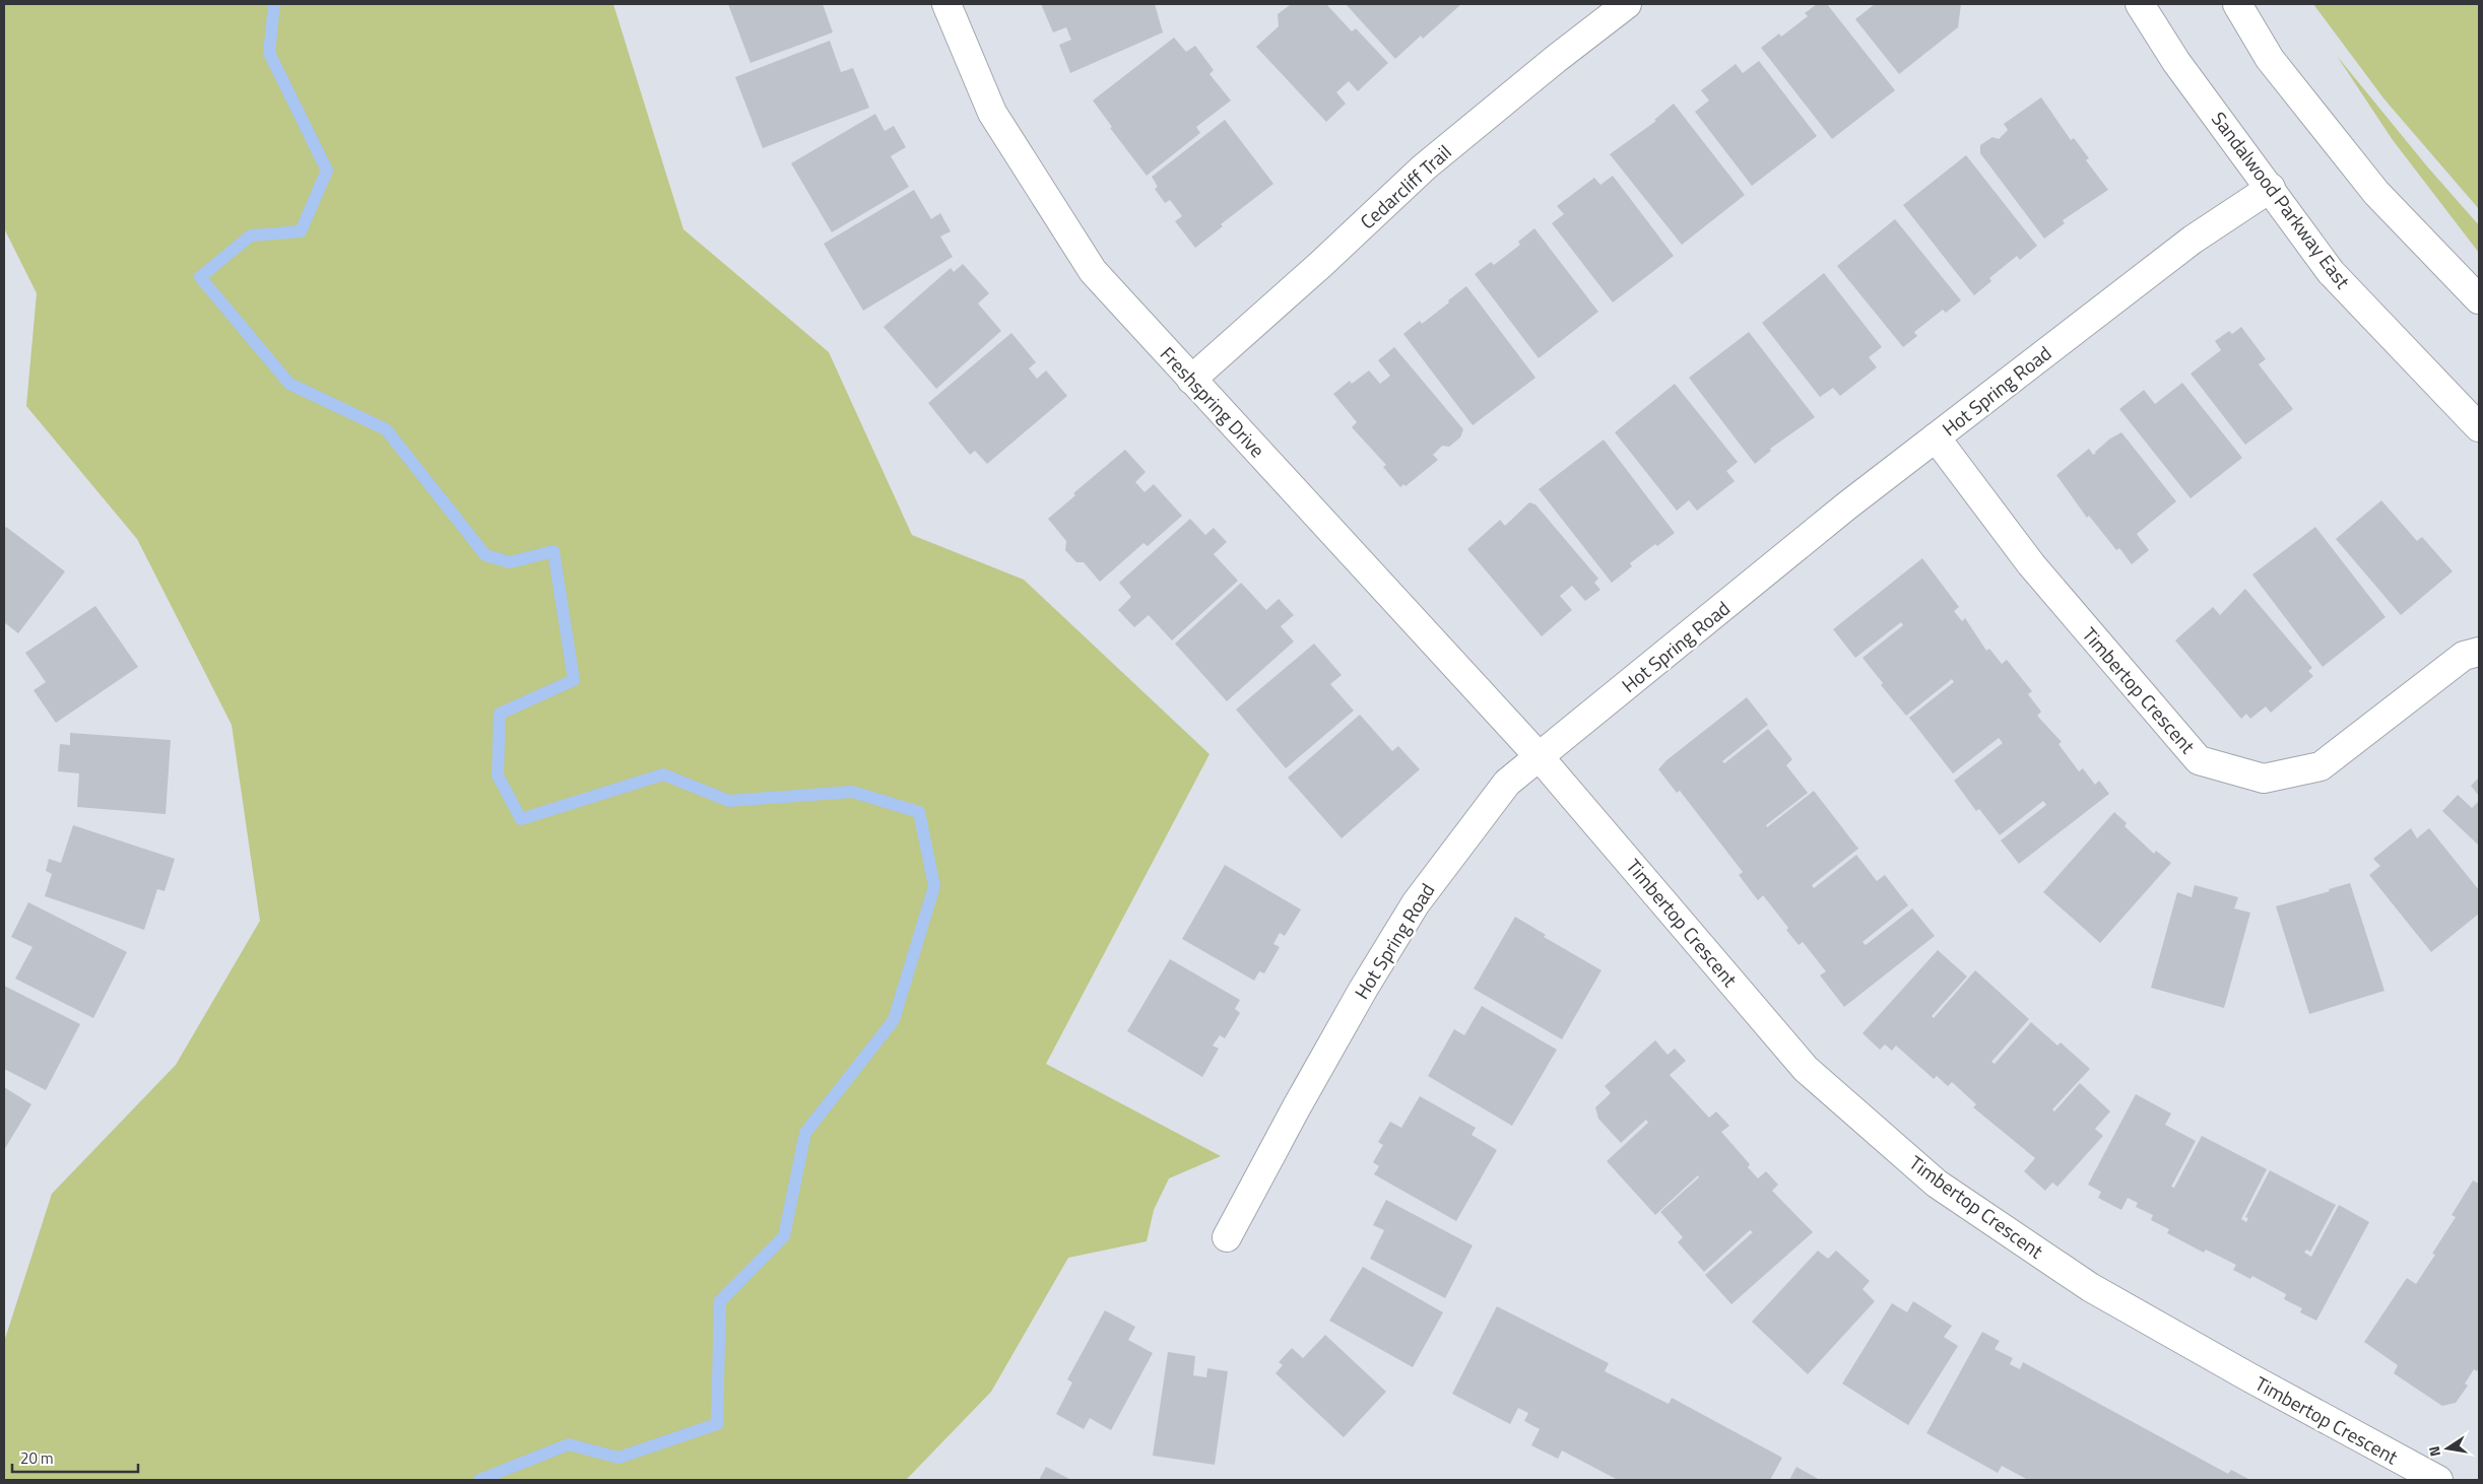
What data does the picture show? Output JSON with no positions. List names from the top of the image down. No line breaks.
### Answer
{"streets":{"street":["Cedarcliff Trail","Sandalwood Parkway East","Hot Spring Road","Freshspring Drive","Timbertop Crescent"]},"crossings":[["Cedarcliff Trail","Freshspring Drive"],["Sandalwood Parkway East","Hot Spring Road"],["Hot Spring Road","Freshspring Drive"],["Hot Spring Road","Timbertop Crescent"],["Freshspring Drive","Timbertop Crescent"]],"scale_bar":"20 m","north":"left"}
